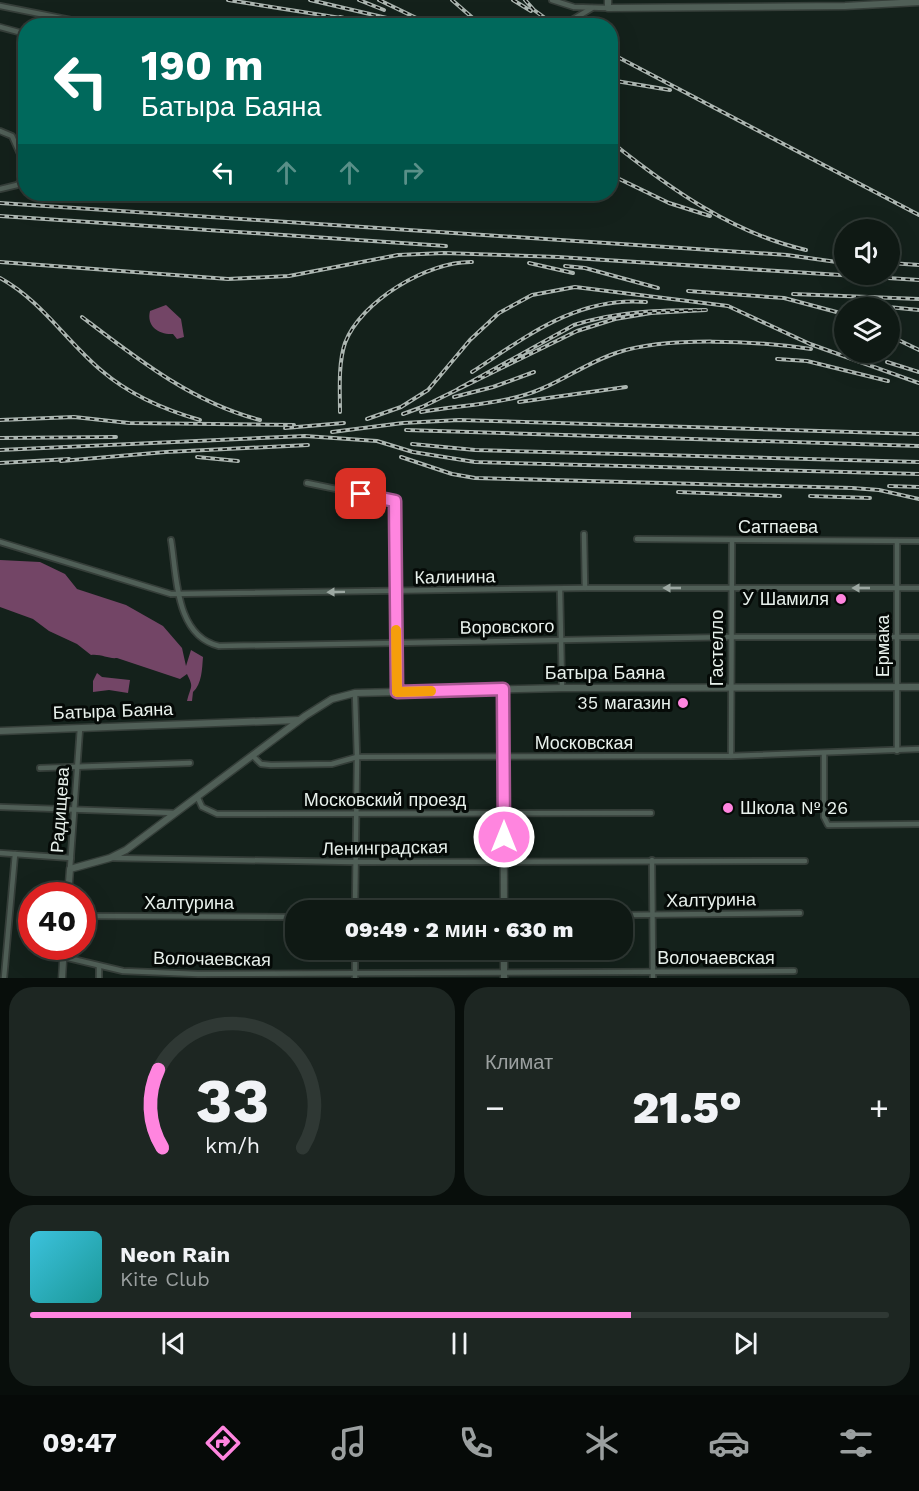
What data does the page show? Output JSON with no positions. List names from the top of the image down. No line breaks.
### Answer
{"streets":{"street":["Сатпаева","Калинина","Воровского","Ермака","Гастелло","Батыра Баяна","Московская","Московский проезд","Радищева","Ленинградская","Халтурина","Волочаевская"]},"crossings":[["Сатпаева","Ермака"],["Сатпаева","Гастелло"],["Калинина","Воровского"],["Калинина","Ермака"],["Калинина","Гастелло"],["Воровского","Ермака"],["Воровского","Гастелло"],["Ермака","Батыра Баяна"],["Ермака","Московская"],["Гастелло","Батыра Баяна"],["Гастелло","Московская"],["Батыра Баяна","Московская"],["Батыра Баяна","Московский проезд"],["Батыра Баяна","Радищева"],["Батыра Баяна","Ленинградская"]],"one_way":["Калинина"],"places":["У Шамиля","35 магазин","Школа № 26"],"page":{"turn":["190 m","Батыра Баяна"],"limit":"40","trip":"09:49 · 2 мин · 630 m","tile":"Климат","heat":["−","21.5°","+"],"song":["Neon Rain","Kite Club"],"tabs":"09:47","gauge":["33","km/h"]}}
